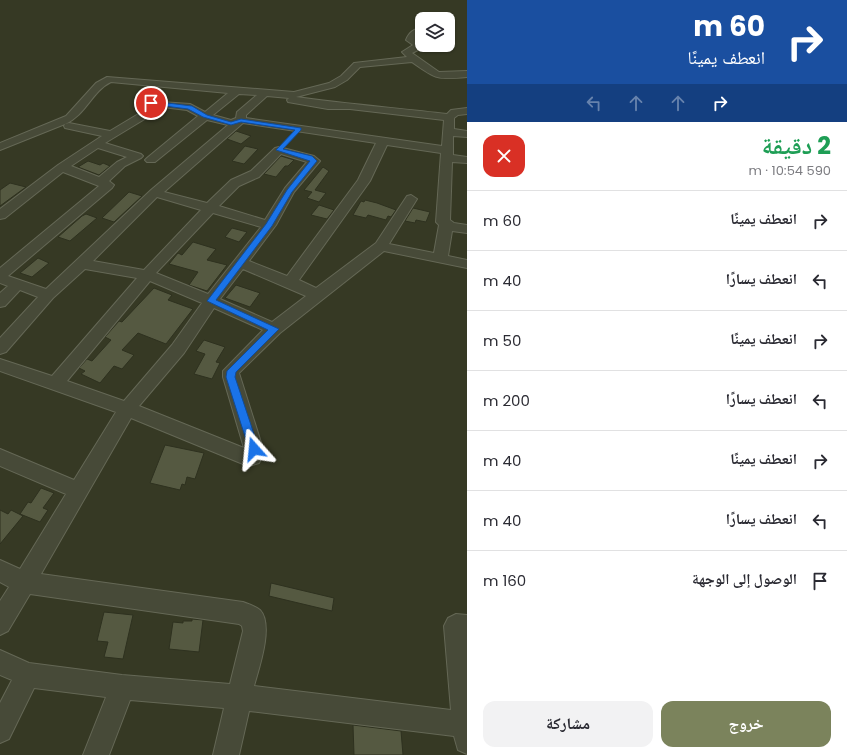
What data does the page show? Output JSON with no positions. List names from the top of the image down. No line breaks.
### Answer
{"page":{"turn":["60 m","انعطف يمينًا"],"heading":["2 دقيقة","590 m · 10:54"],"list":[{"name":"انعطف يمينًا","value":"60 m"},{"name":"انعطف يسارًا","value":"40 m"},{"name":"انعطف يمينًا","value":"50 m"},{"name":"انعطف يسارًا","value":"200 m"},{"name":"انعطف يمينًا","value":"40 m"},{"name":"انعطف يسارًا","value":"40 m"},{"name":"الوصول إلى الوجهة","value":"160 m"}],"buttons":["خروج","مشاركة"]}}
